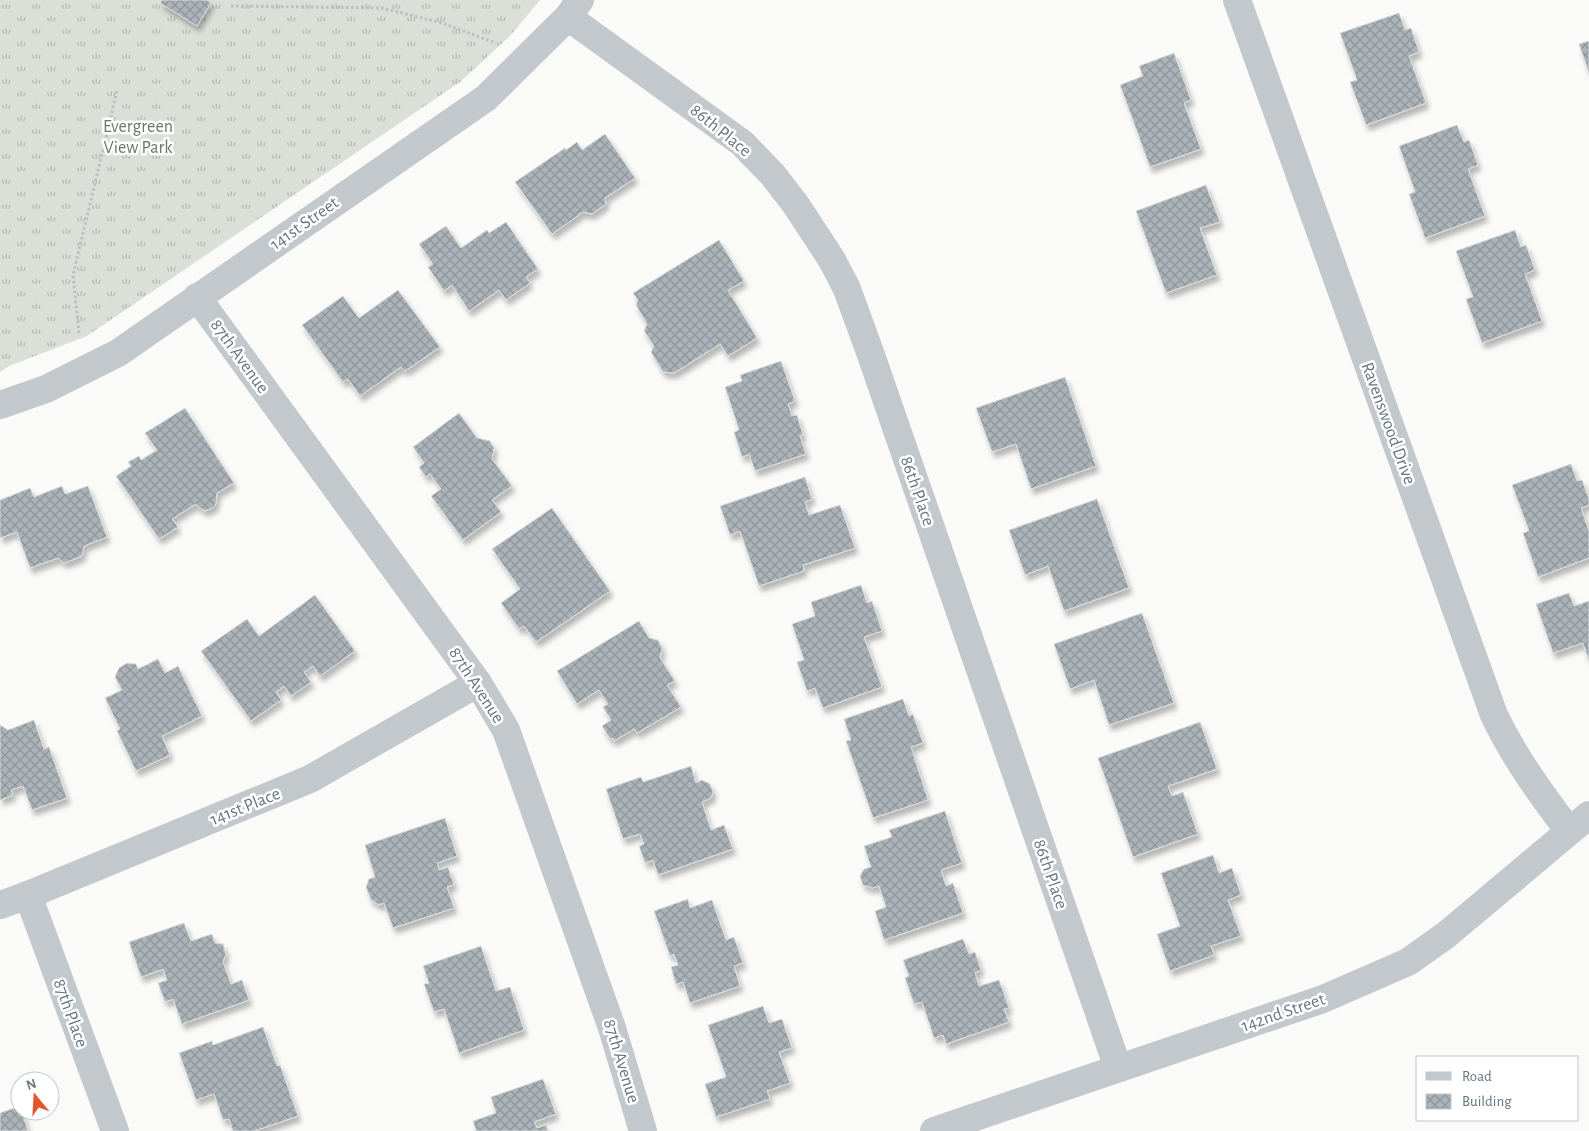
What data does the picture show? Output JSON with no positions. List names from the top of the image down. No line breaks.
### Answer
{"streets":{"street":["86th Place","141st Street","87th Avenue","Ravenswood Drive","141st Place","142nd Street","87th Place"]},"crossings":[["86th Place","141st Street"],["86th Place","142nd Street"],["141st Street","87th Avenue"],["87th Avenue","141st Place"],["Ravenswood Drive","142nd Street"],["141st Place","87th Place"]],"parks":["Evergreen View Park"],"legend":["Road","Building"],"north":"top"}
